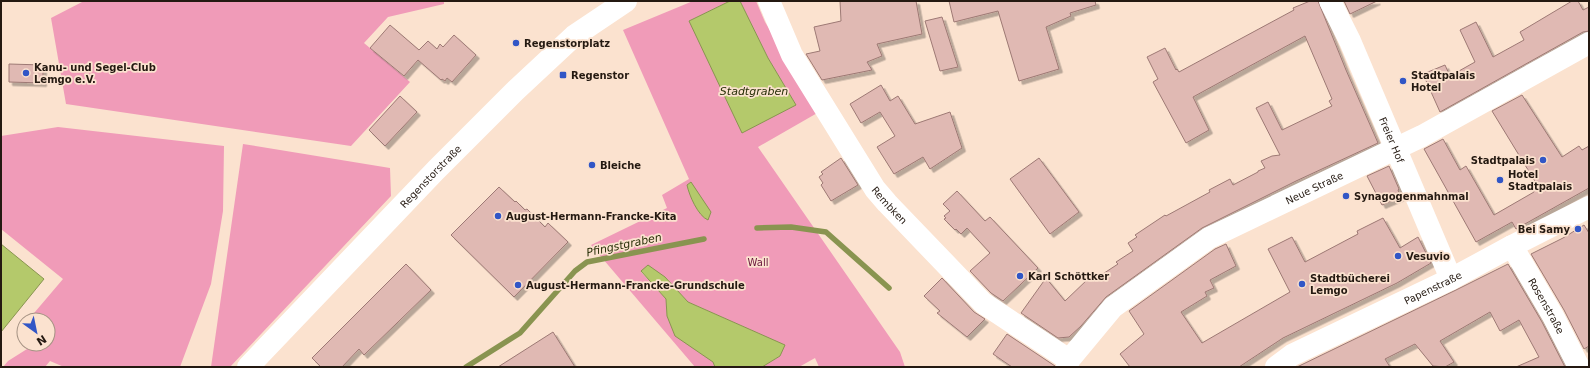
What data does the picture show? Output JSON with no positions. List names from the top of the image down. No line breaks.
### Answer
{"streets":{"street":["Freier Hof","Regenstorstraße","Neue Straße","Rembken","Papenstraße","Rosenstraße"]},"crossings":[["Freier Hof","Neue Straße"],["Freier Hof","Papenstraße"],["Neue Straße","Rembken"],["Papenstraße","Rosenstraße"]],"water":["Stadtgraben","Pfingstgraben"],"parks":["Wall"],"places":{"other":["Regenstorplatz","Kanu- und Segel-Club Lemgo e.V.","Stadtpalais Hotel","Stadtpalais","Bleiche","Hotel Stadtpalais","Synagogenmahnmal","August-Hermann-Francke-Kita","Bei Samy","Vesuvio","Karl Schöttker","Stadtbücherei Lemgo","August-Hermann-Francke-Grundschule"],"transit":["Regenstor"]},"north":"bottom right"}
